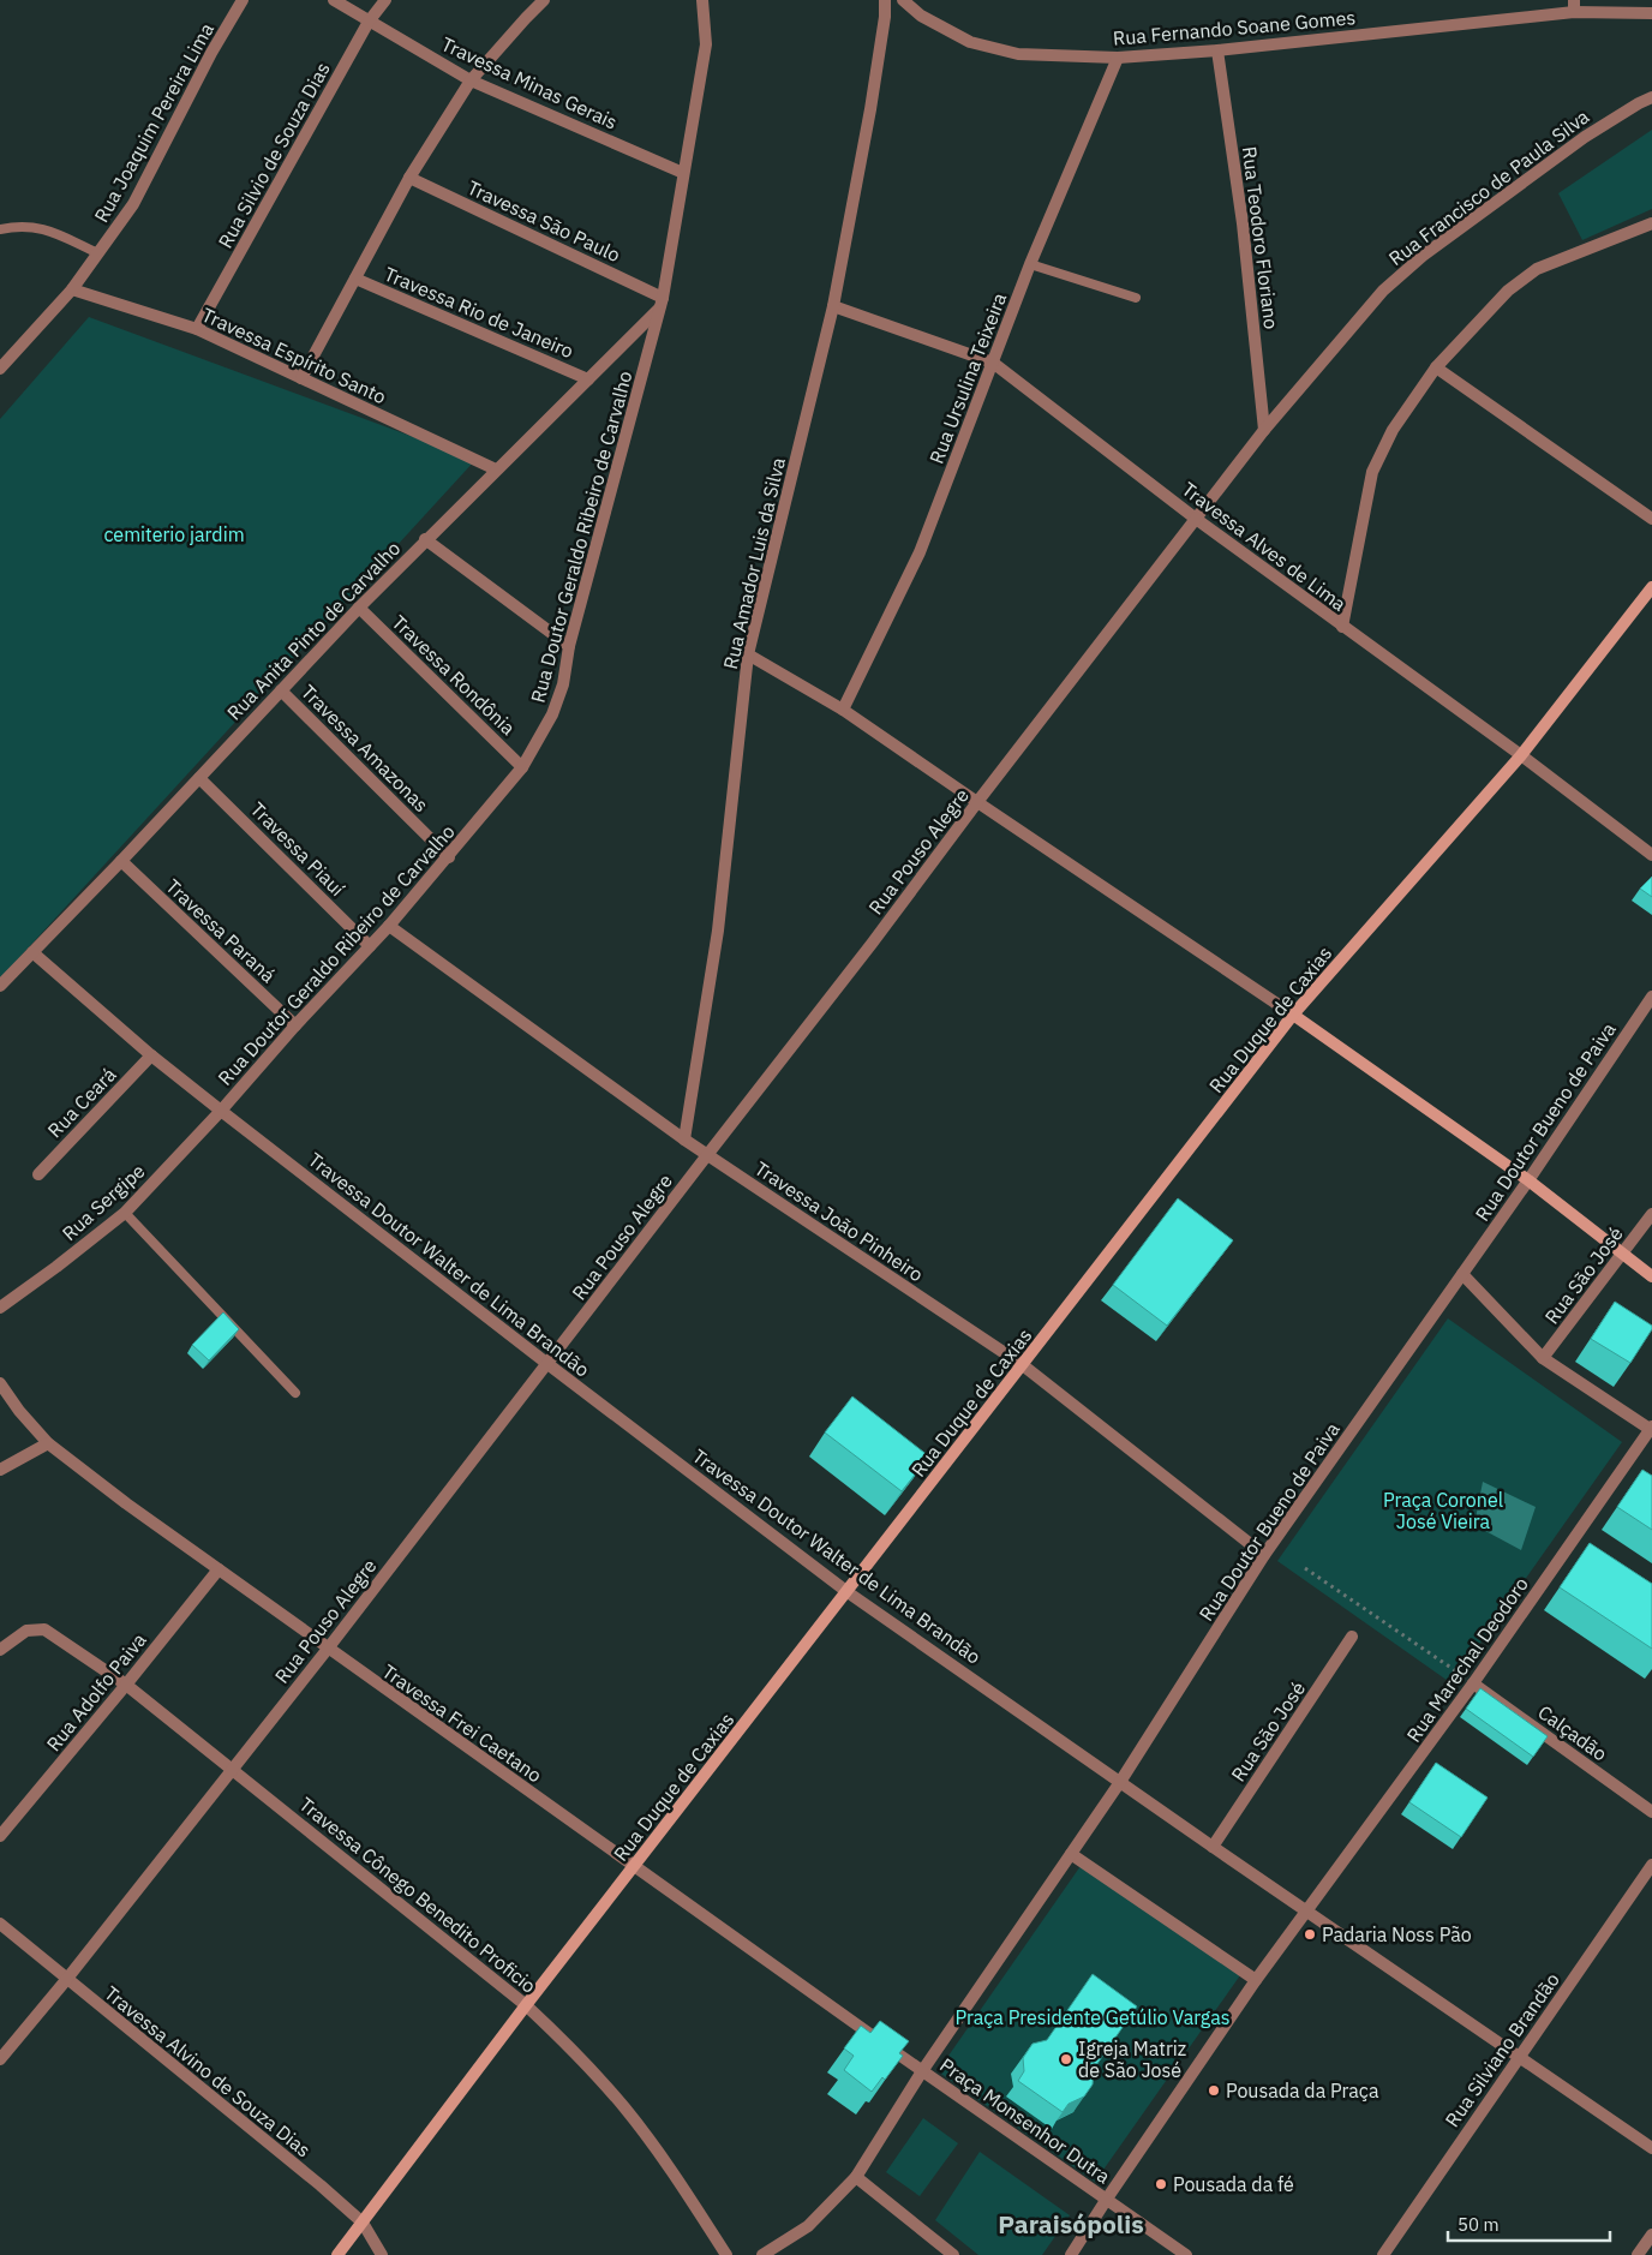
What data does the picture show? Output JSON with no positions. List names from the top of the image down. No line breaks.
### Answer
{"streets":{"street":["Rua Fernando Soane Gomes","Travessa Minas Gerais","Rua Joaquim Pereira Lima","Rua Silvio de Souza Dias","Rua Francisco de Paula Silva","Travessa São Paulo","Rua Teodoro Floriano","Travessa Rio de Janeiro","Travessa Espírito Santo","Rua Ursulina Teixeira","Rua Doutor Geraldo Ribeiro de Carvalho","Travessa Alves de Lima","Rua Amador Luis da Silva","Rua Anita Pinto de Carvalho","Travessa Rondônia","Travessa Amazonas","Travessa Piauí","Rua Pouso Alegre","Travessa Paraná","Rua Duque de Caxias","Rua Ceará","Rua Doutor Bueno de Paiva","Rua Sergipe","Travessa João Pinheiro","Travessa Doutor Walter de Lima Brandão","Rua São José","Rua Marechal Deodoro","Rua Adolfo Paiva","Travessa Frei Caetano","Calçadão","Travessa Cônego Benedito Proficio","Rua Silviano Brandão","Travessa Alvino de Souza Dias","Praça Monsenhor Dutra"]},"crossings":[["Rua Fernando Soane Gomes","Rua Teodoro Floriano"],["Rua Fernando Soane Gomes","Rua Ursulina Teixeira"],["Travessa Minas Gerais","Rua Silvio de Souza Dias"],["Travessa Minas Gerais","Rua Doutor Geraldo Ribeiro de Carvalho"],["Rua Joaquim Pereira Lima","Travessa Espírito Santo"],["Rua Silvio de Souza Dias","Travessa Espírito Santo"],["Rua Francisco de Paula Silva","Rua Teodoro Floriano"],["Rua Francisco de Paula Silva","Rua Pouso Alegre"],["Travessa São Paulo","Rua Doutor Geraldo Ribeiro de Carvalho"],["Travessa São Paulo","Rua Anita Pinto de Carvalho"],["Rua Teodoro Floriano","Rua Pouso Alegre"],["Travessa Rio de Janeiro","Rua Anita Pinto de Carvalho"],["Travessa Espírito Santo","Rua Anita Pinto de Carvalho"],["Rua Ursulina Teixeira","Travessa Alves de Lima"],["Rua Doutor Geraldo Ribeiro de Carvalho","Rua Anita Pinto de Carvalho"],["Rua Doutor Geraldo Ribeiro de Carvalho","Travessa Rondônia"],["Rua Doutor Geraldo Ribeiro de Carvalho","Travessa Amazonas"],["Rua Doutor Geraldo Ribeiro de Carvalho","Travessa Piauí"],["Rua Doutor Geraldo Ribeiro de Carvalho","Travessa Paraná"],["Rua Doutor Geraldo Ribeiro de Carvalho","Rua Sergipe"],["Rua Doutor Geraldo Ribeiro de Carvalho","Travessa João Pinheiro"],["Rua Doutor Geraldo Ribeiro de Carvalho","Travessa Doutor Walter de Lima Brandão"],["Travessa Alves de Lima","Rua Amador Luis da Silva"],["Travessa Alves de Lima","Rua Pouso Alegre"],["Travessa Alves de Lima","Rua Duque de Caxias"],["Rua Amador Luis da Silva","Travessa João Pinheiro"],["Rua Anita Pinto de Carvalho","Travessa Rondônia"],["Rua Anita Pinto de Carvalho","Travessa Amazonas"],["Rua Anita Pinto de Carvalho","Travessa Piauí"],["Rua Anita Pinto de Carvalho","Travessa Paraná"],["Rua Anita Pinto de Carvalho","Travessa Doutor Walter de Lima Brandão"],["Rua Pouso Alegre","Travessa João Pinheiro"],["Rua Pouso Alegre","Travessa Doutor Walter de Lima Brandão"],["Rua Pouso Alegre","Travessa Frei Caetano"],["Rua Pouso Alegre","Travessa Cônego Benedito Proficio"],["Rua Pouso Alegre","Travessa Alvino de Souza Dias"],["Rua Duque de Caxias","Travessa João Pinheiro"],["Rua Duque de Caxias","Travessa Doutor Walter de Lima Brandão"],["Rua Duque de Caxias","Travessa Frei Caetano"],["Rua Duque de Caxias","Travessa Cônego Benedito Proficio"],["Rua Duque de Caxias","Travessa Alvino de Souza Dias"],["Rua Ceará","Travessa Doutor Walter de Lima Brandão"],["Rua Doutor Bueno de Paiva","Travessa João Pinheiro"],["Rua Doutor Bueno de Paiva","Travessa Doutor Walter de Lima Brandão"],["Rua Doutor Bueno de Paiva","Travessa Frei Caetano"],["Rua Doutor Bueno de Paiva","Praça Monsenhor Dutra"],["Rua Sergipe","Travessa Doutor Walter de Lima Brandão"],["Travessa Doutor Walter de Lima Brandão","Rua São José"],["Travessa Doutor Walter de Lima Brandão","Rua Marechal Deodoro"],["Travessa Doutor Walter de Lima Brandão","Rua Silviano Brandão"],["Rua Marechal Deodoro","Calçadão"],["Rua Adolfo Paiva","Travessa Frei Caetano"],["Rua Adolfo Paiva","Travessa Cônego Benedito Proficio"],["Travessa Frei Caetano","Praça Monsenhor Dutra"]],"districts":["Paraisópolis"],"parks":["cemiterio jardim","Praça Coronel José Vieira","Praça Presidente Getúlio Vargas"],"places":["Padaria Noss Pão","Igreja Matriz de São José","Pousada da Praça","Pousada da fé"],"scale_bar":"50 m"}
